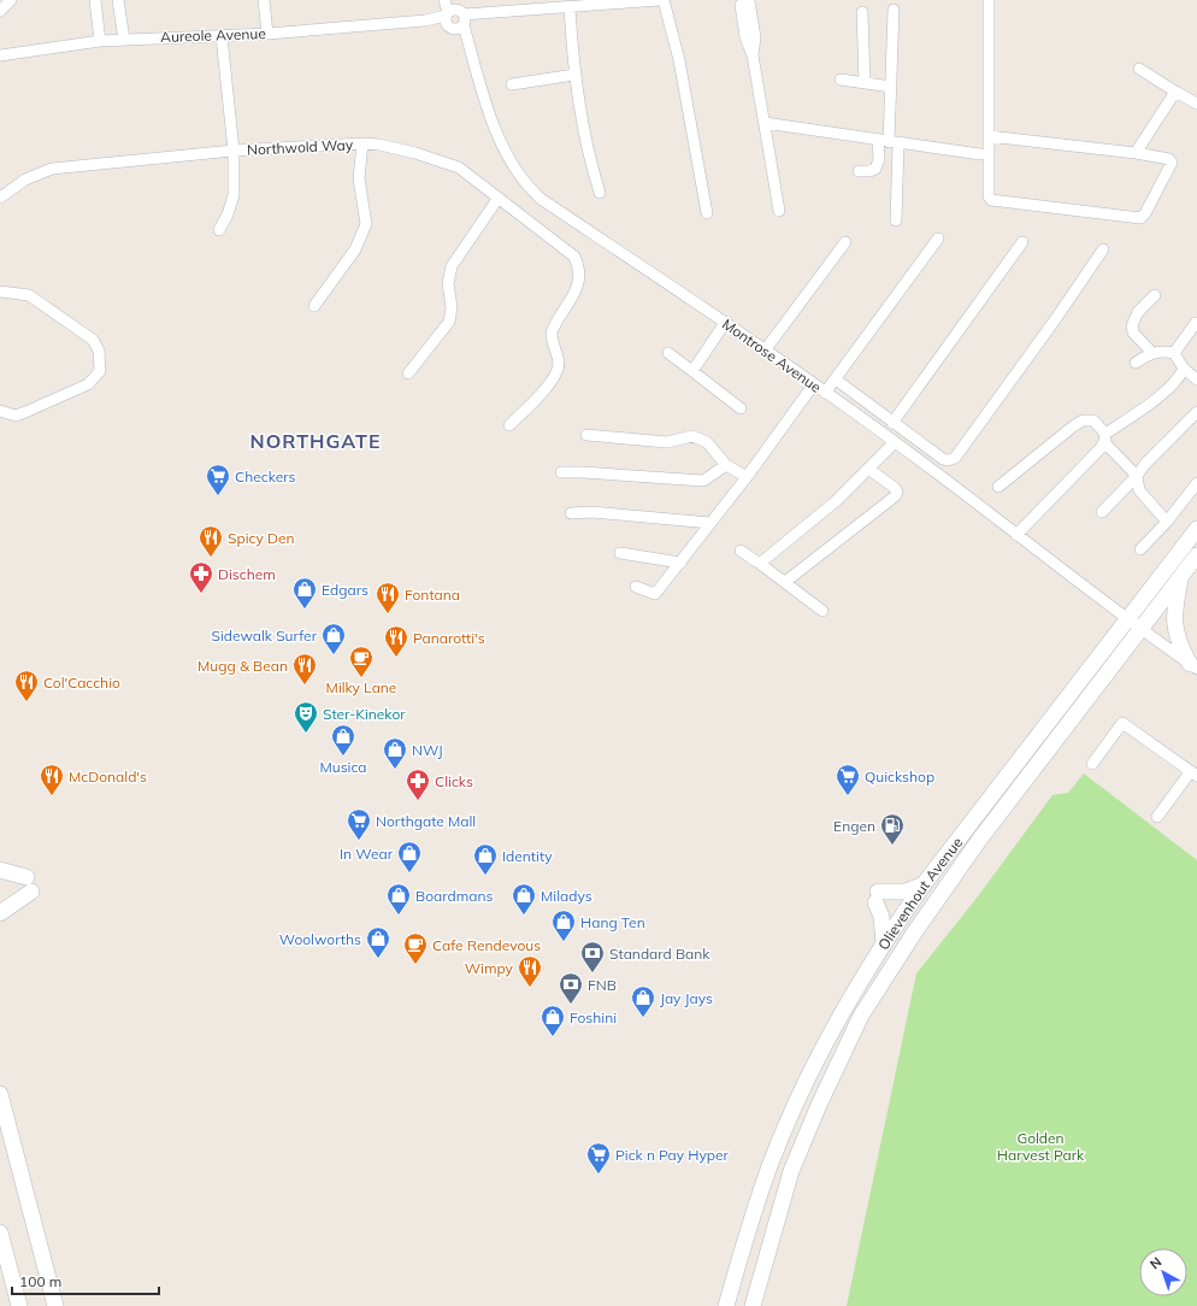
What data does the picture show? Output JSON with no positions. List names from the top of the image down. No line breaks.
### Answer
{"streets":{"street":["Aureole Avenue","Northwold Way","Montrose Avenue","Olievenhout Avenue"]},"crossings":[["Aureole Avenue","Montrose Avenue"],["Montrose Avenue","Olievenhout Avenue"]],"districts":["NORTHGATE"],"parks":["Golden Harvest Park"],"places":{"supermarket":["Checkers","Quickshop","Northgate Mall","Pick n Pay Hyper"],"restaurant":["Spicy Den","Fontana","Panarotti's","Mugg & Bean","Col'Cacchio","McDonald's","Wimpy"],"pharmacy":["Dischem","Clicks"],"shop":["Edgars","Sidewalk Surfer","Musica","NWJ","In Wear","Identity","Boardmans","Miladys","Hang Ten","Woolworths","Jay Jays","Foshini"],"cafe":["Milky Lane","Cafe Rendevous"],"theatre":["Ster-Kinekor"],"fuel station":["Engen"],"bank":["Standard Bank","FNB"]},"scale_bar":"100 m","north":"top left"}
